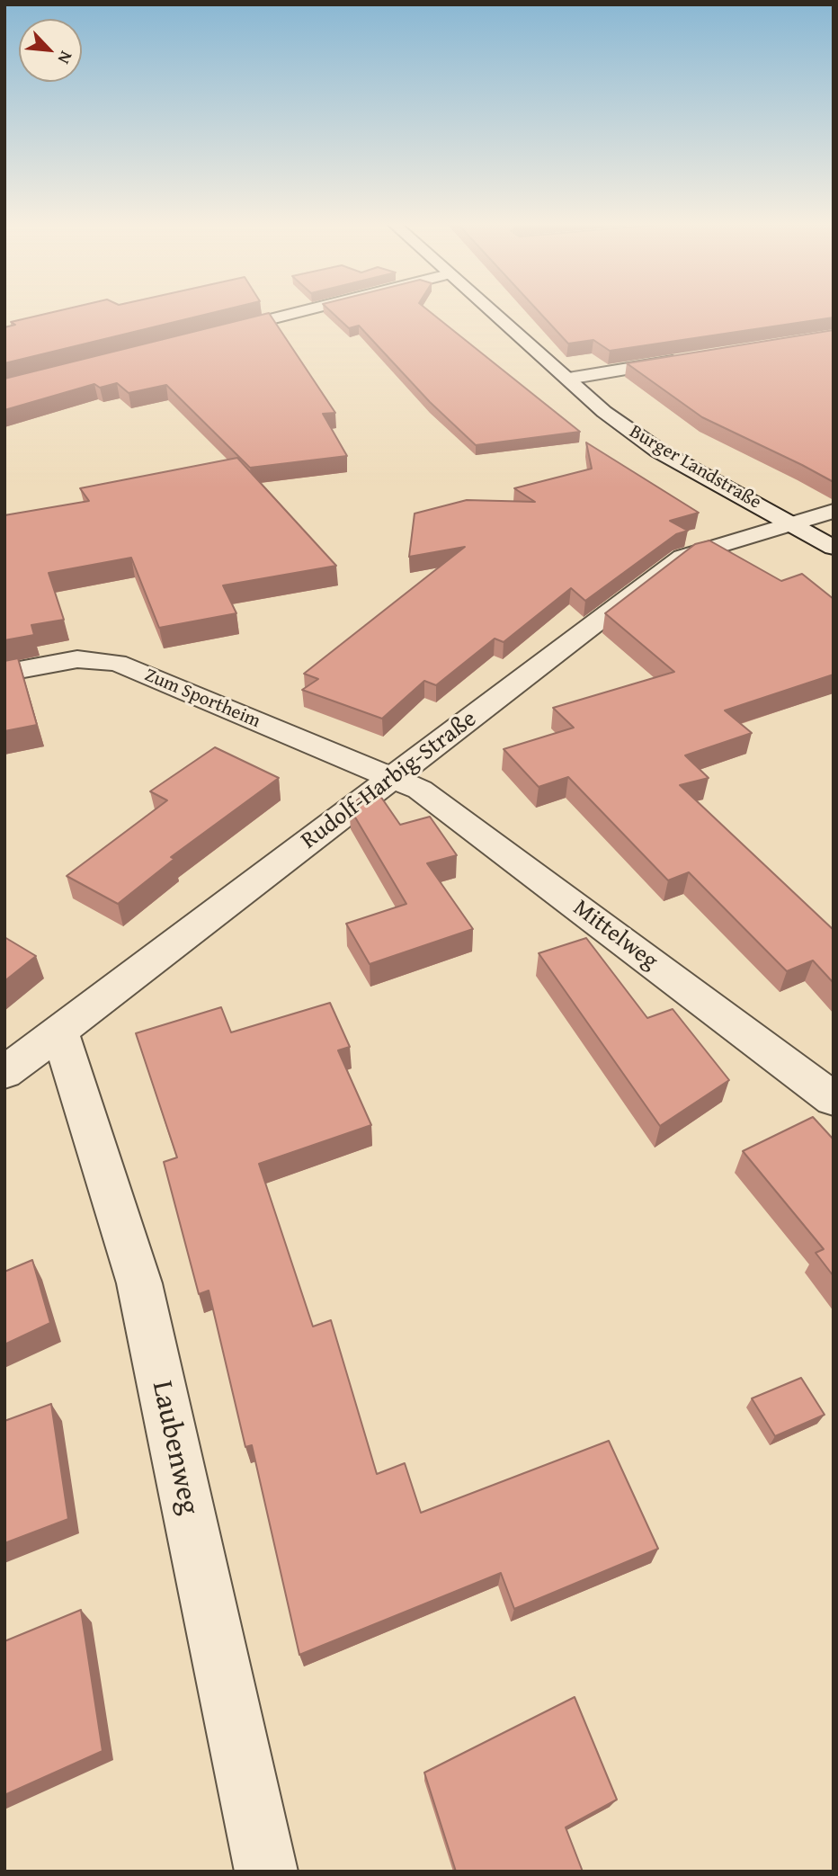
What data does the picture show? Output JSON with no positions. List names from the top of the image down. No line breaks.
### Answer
{"streets":{"street":["Burger Landstraße","Zum Sportheim","Rudolf-Harbig-Straße","Mittelweg","Laubenweg"]},"crossings":[["Burger Landstraße","Rudolf-Harbig-Straße"],["Zum Sportheim","Rudolf-Harbig-Straße"],["Zum Sportheim","Mittelweg"],["Rudolf-Harbig-Straße","Mittelweg"],["Rudolf-Harbig-Straße","Laubenweg"]],"north":"bottom right"}
